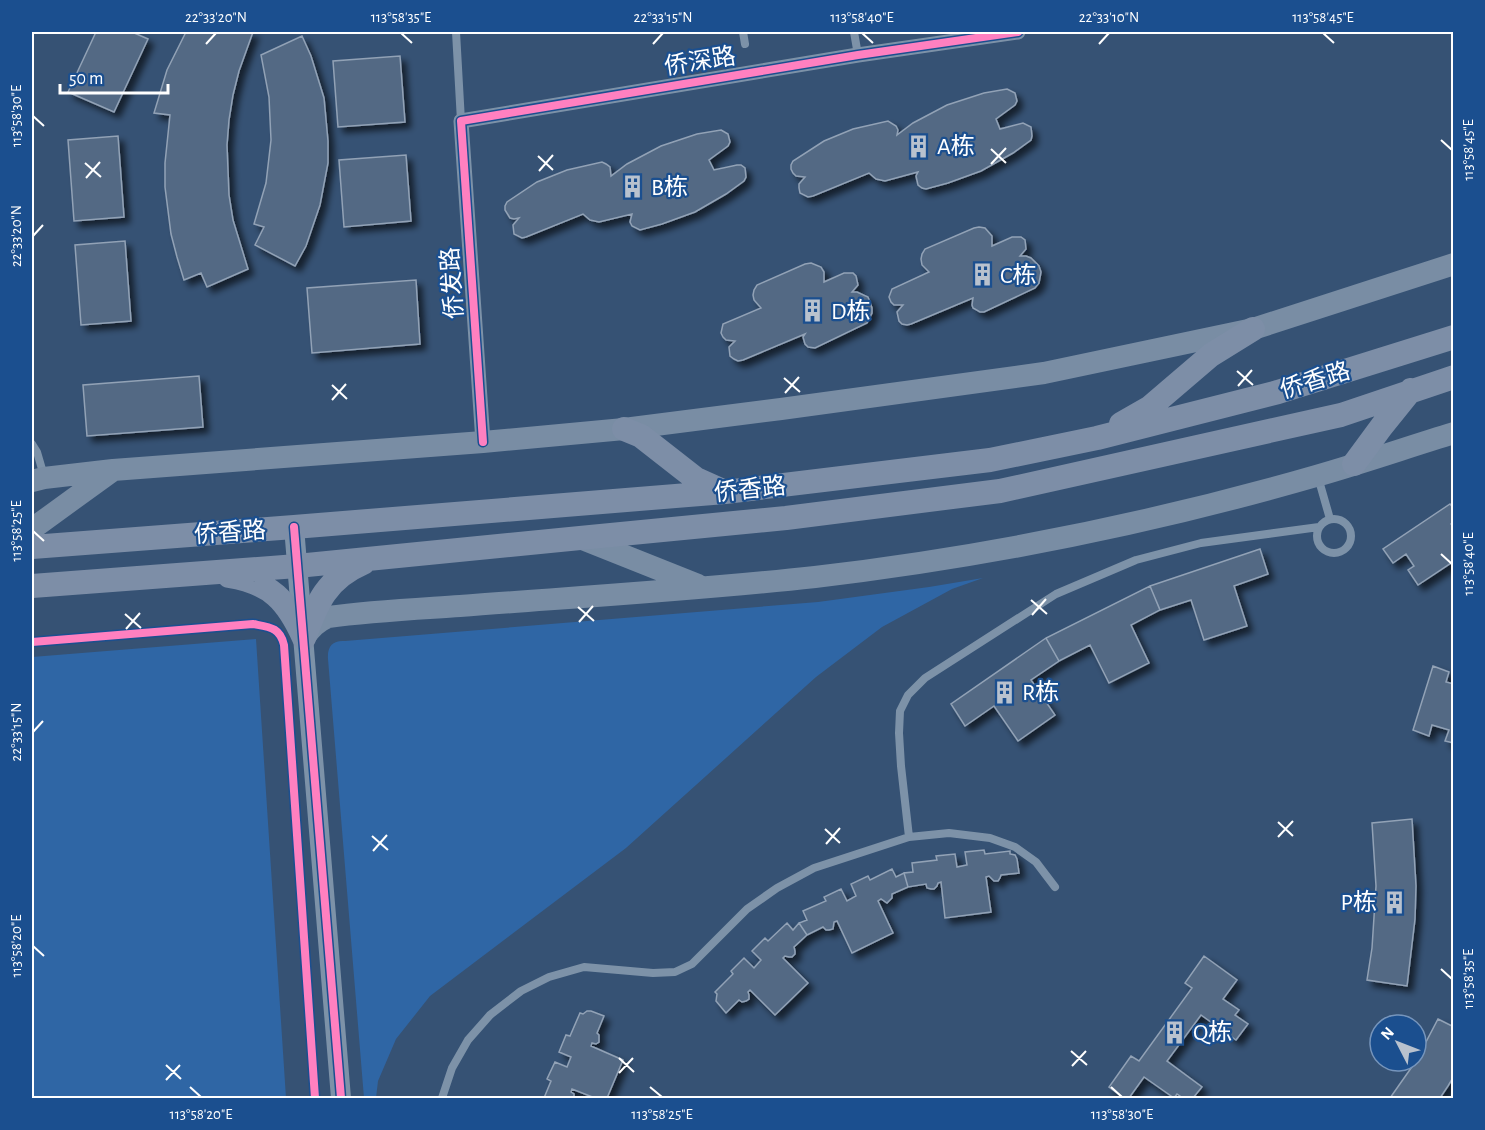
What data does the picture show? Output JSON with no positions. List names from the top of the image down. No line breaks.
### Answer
{"streets":{"main road":["侨香路"],"street":["侨深路","侨发路"]},"crossings":[["侨深路","侨发路"]],"places":{"building":["A栋","B栋","C栋","D栋","R栋","P栋","Q栋"]},"scale_bar":"50 m","north":"top left","coordinates":["22°33'20\"N","113°58'35\"E","22°33'15\"N","113°58'40\"E","22°33'10\"N","113°58'45\"E","113°58'30\"E","113°58'25\"E","113°58'20\"E"]}
